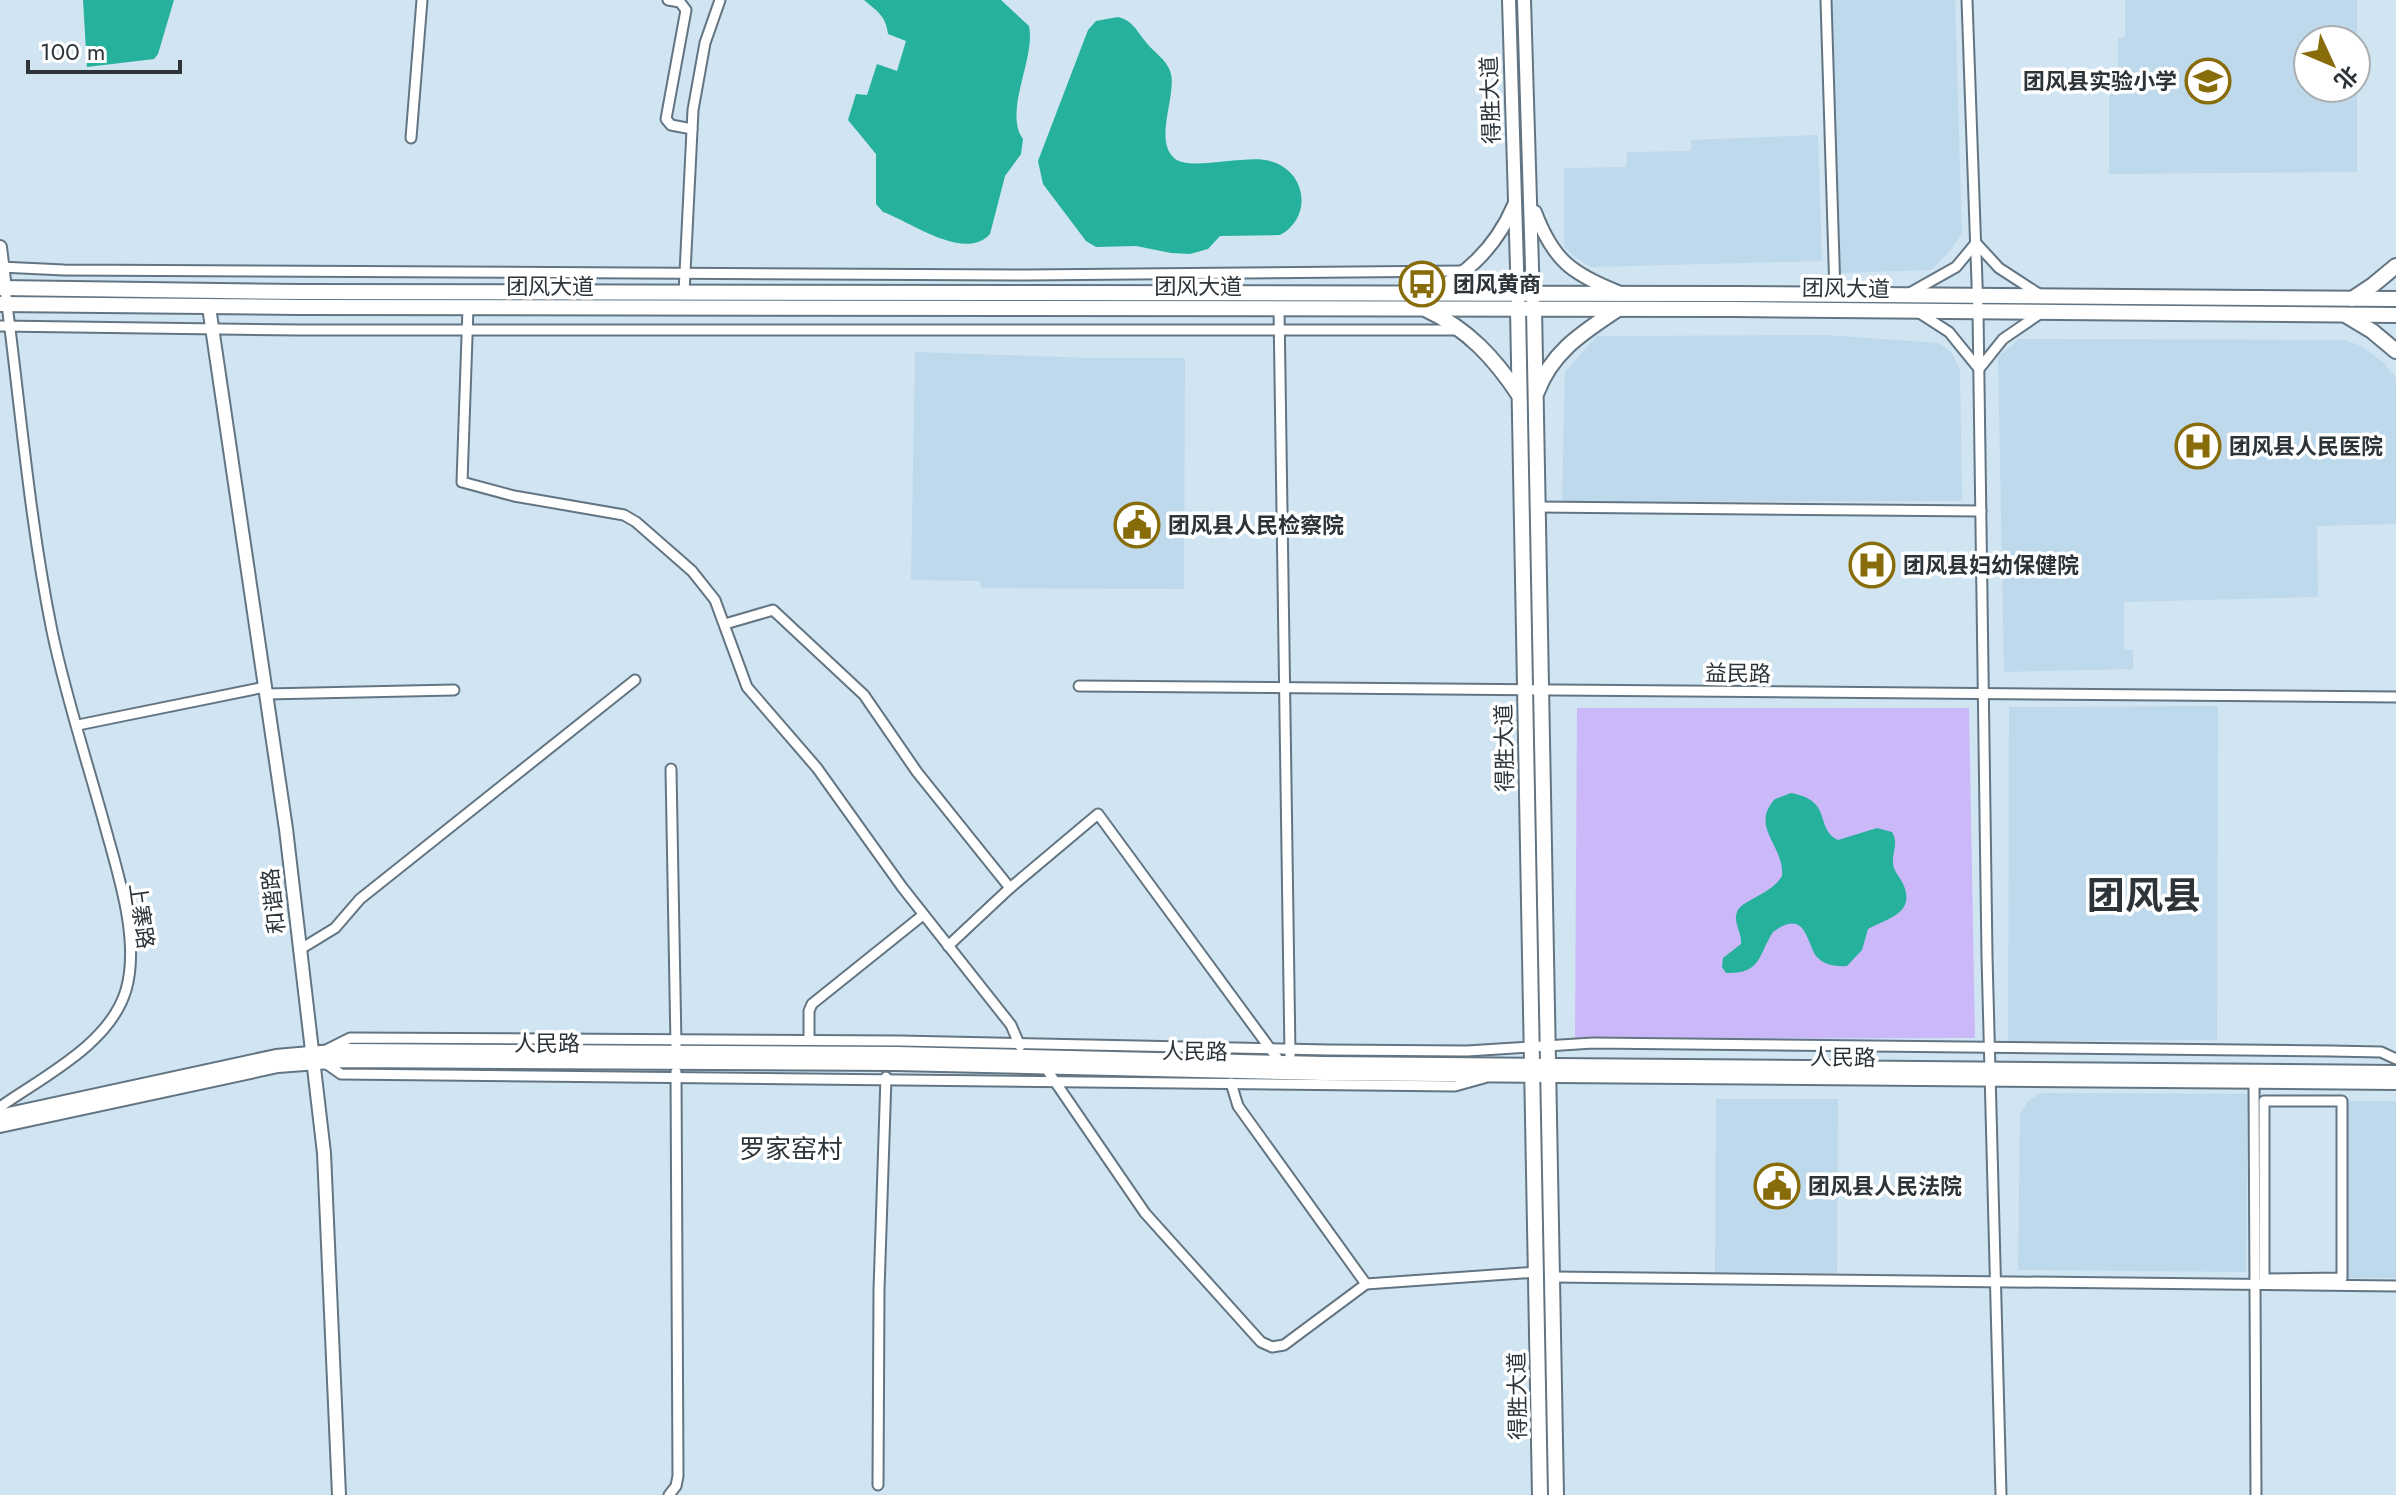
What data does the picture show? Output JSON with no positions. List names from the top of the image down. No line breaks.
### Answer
{"streets":{"main road":["得胜大道","团风大道"],"street":["益民路","和谐路","上寨路","人民路"]},"crossings":[["得胜大道","团风大道"],["得胜大道","益民路"],["得胜大道","人民路"],["团风大道","和谐路"],["团风大道","上寨路"],["和谐路","人民路"]],"districts":["团风县","罗家窑村"],"places":{"school or university":["团风县实验小学"],"bus stop":["团风黄商"],"hospital":["团风县人民医院","团风县妇幼保健院"],"public building":["团风县人民检察院","团风县人民法院"]},"scale_bar":"100 m","north":"bottom right"}
